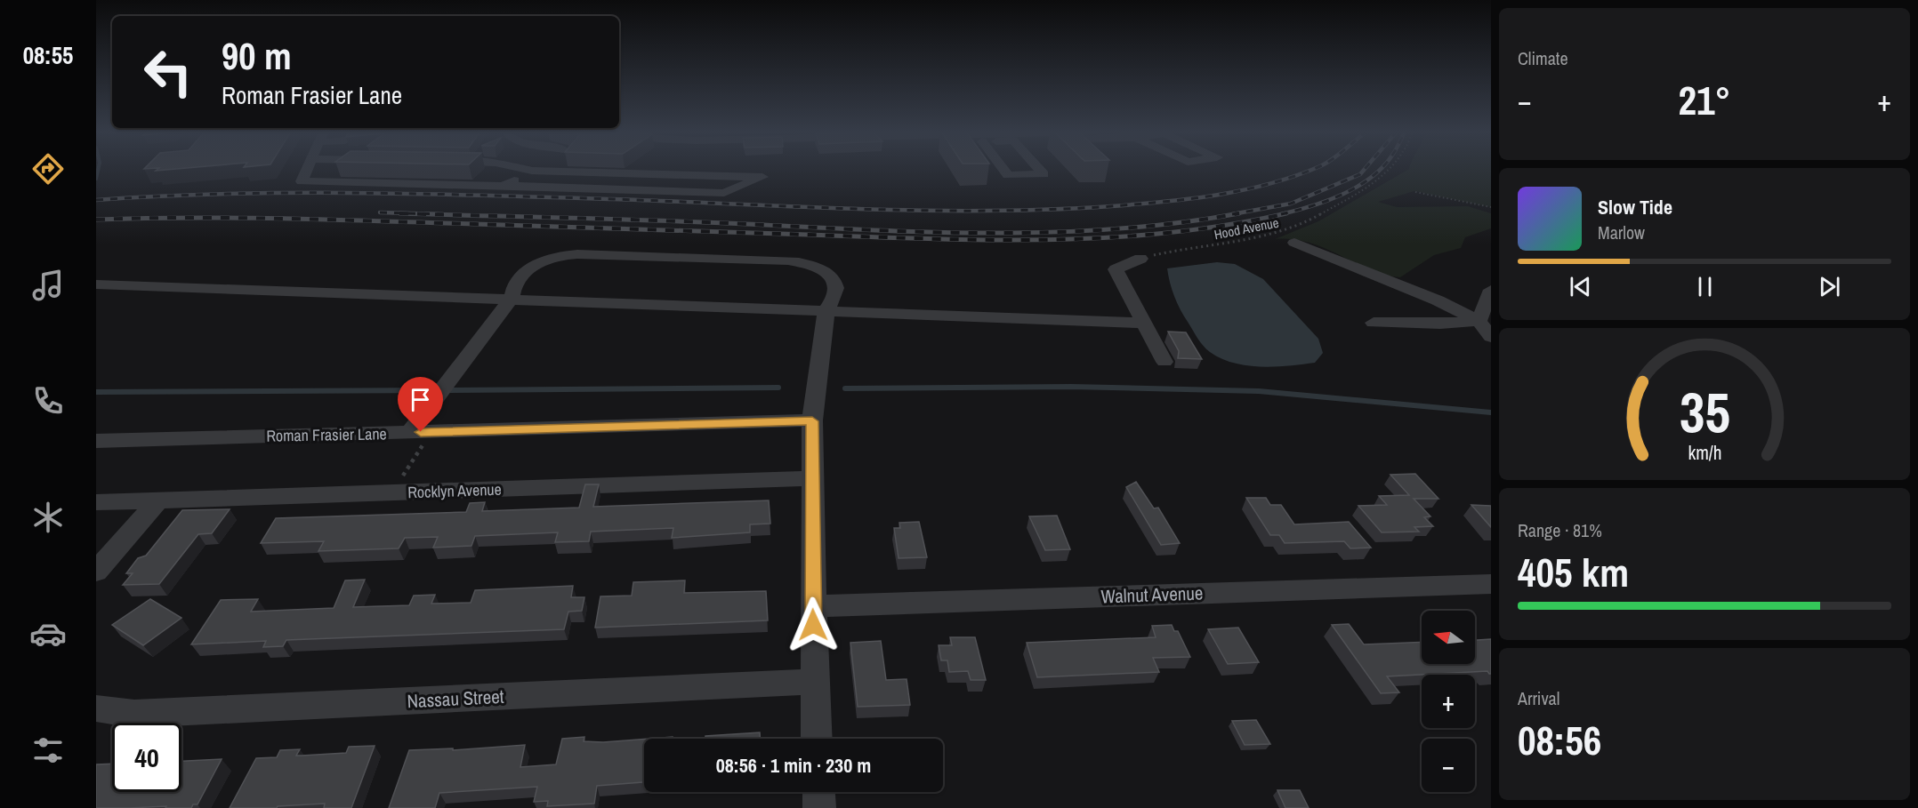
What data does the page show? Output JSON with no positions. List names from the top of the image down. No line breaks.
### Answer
{"streets":{"street":["Roman Frasier Lane","Rocklyn Avenue","Walnut Avenue","Nassau Street"],"path":["Hood Avenue"]},"north":"left","page":{"tabs":"08:55","tile":["Climate",["Range · 81%","405 km"],["Arrival","08:56"]],"turn":["90 m","Roman Frasier Lane"],"heat":["−","21°","+"],"song":["Slow Tide","Marlow"],"map_buttons":["+","−"],"limit":"40","trip":"08:56 · 1 min · 230 m","gauge":["35","km/h"]}}
